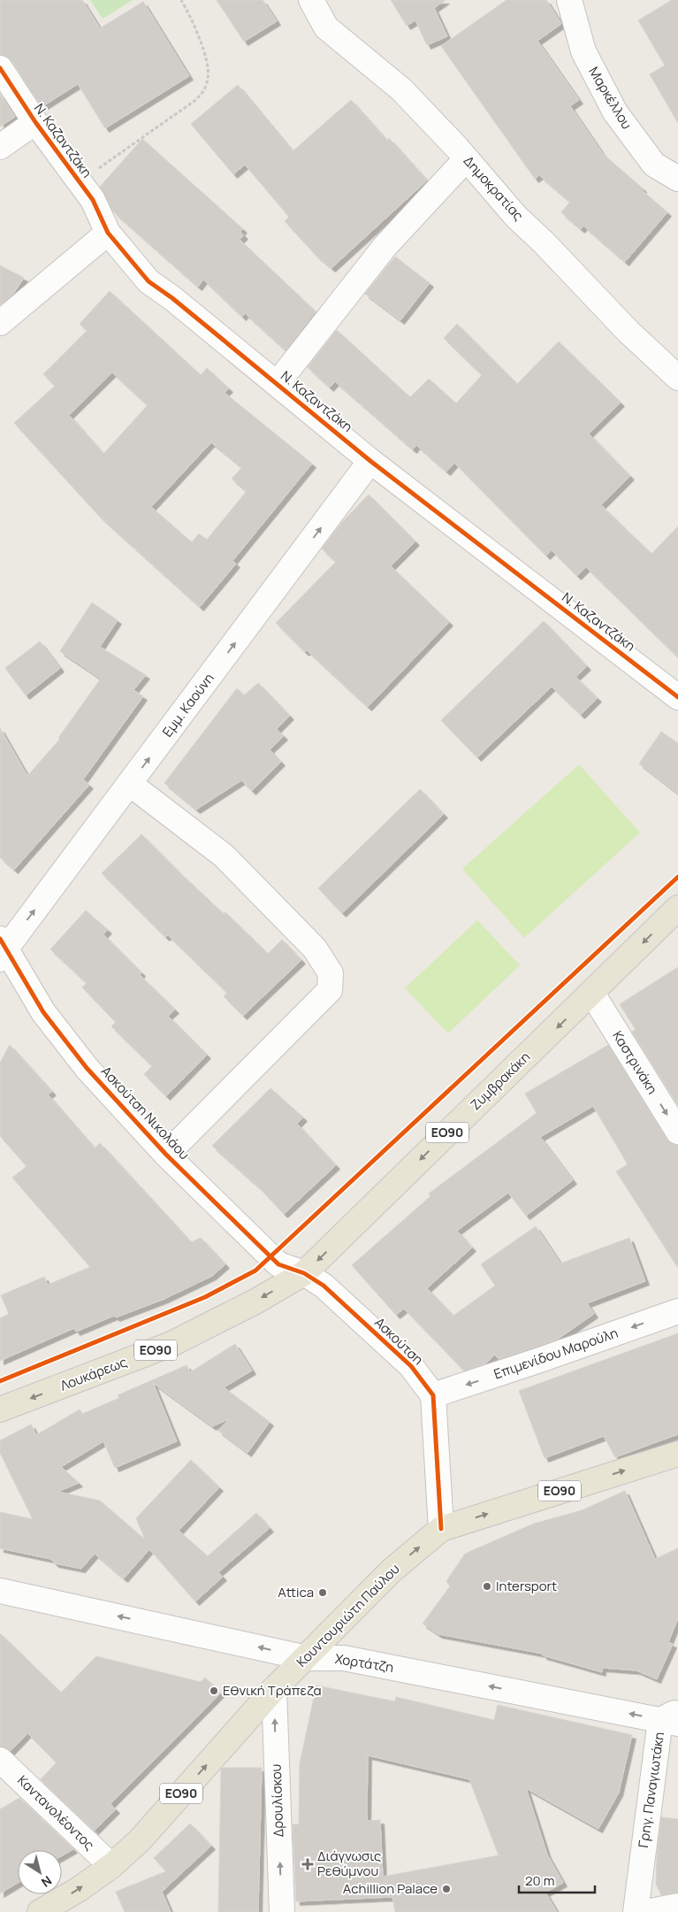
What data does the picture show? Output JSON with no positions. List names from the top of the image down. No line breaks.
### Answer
{"streets":{"main road":["Ζυμβρακάκη","ΕΟ90","Λουκάρεως","Κουντουριώτη Παύλου"],"street":["Μαρκέλλου","Ν. Καζαντζάκη","Δημοκρατίας","Εμμ. Καούνη","Καστρινάκη","Ασκούτση Νικολάου","Ασκούτση","Επιμενίδου Μαρούλη","Χορτάτζη","Γρηγ. Παναγιωτάκη","Δρουλίσκου","Καντανολέοντος"]},"crossings":[["Ν. Καζαντζάκη","Εμμ. Καούνη"],["Εμμ. Καούνη","Ασκούτση Νικολάου"],["Καστρινάκη","Ζυμβρακάκη"],["Ζυμβρακάκη","Ασκούτση Νικολάου"],["Ζυμβρακάκη","Ασκούτση"],["Ζυμβρακάκη","Λουκάρεως"],["Ασκούτση Νικολάου","Ασκούτση"],["Ασκούτση Νικολάου","Λουκάρεως"],["Ασκούτση","Επιμενίδου Μαρούλη"],["Ασκούτση","Λουκάρεως"],["Κουντουριώτη Παύλου","Χορτάτζη"],["Κουντουριώτη Παύλου","Δρουλίσκου"],["Κουντουριώτη Παύλου","Καντανολέοντος"],["Χορτάτζη","Γρηγ. Παναγιωτάκη"]],"one_way":["Εμμ. Καούνη","Καστρινάκη","Ζυμβρακάκη","Επιμενίδου Μαρούλη","Λουκάρεως","Κουντουριώτη Παύλου","Χορτάτζη","Δρουλίσκου"],"places":{"other":["Intersport","Attica","Εθνική Τράπεζα","Achillion Palace"],"health":["Διάγνωσις Ρεθύμνου"]},"scale_bar":"20 m","north":"bottom right"}
